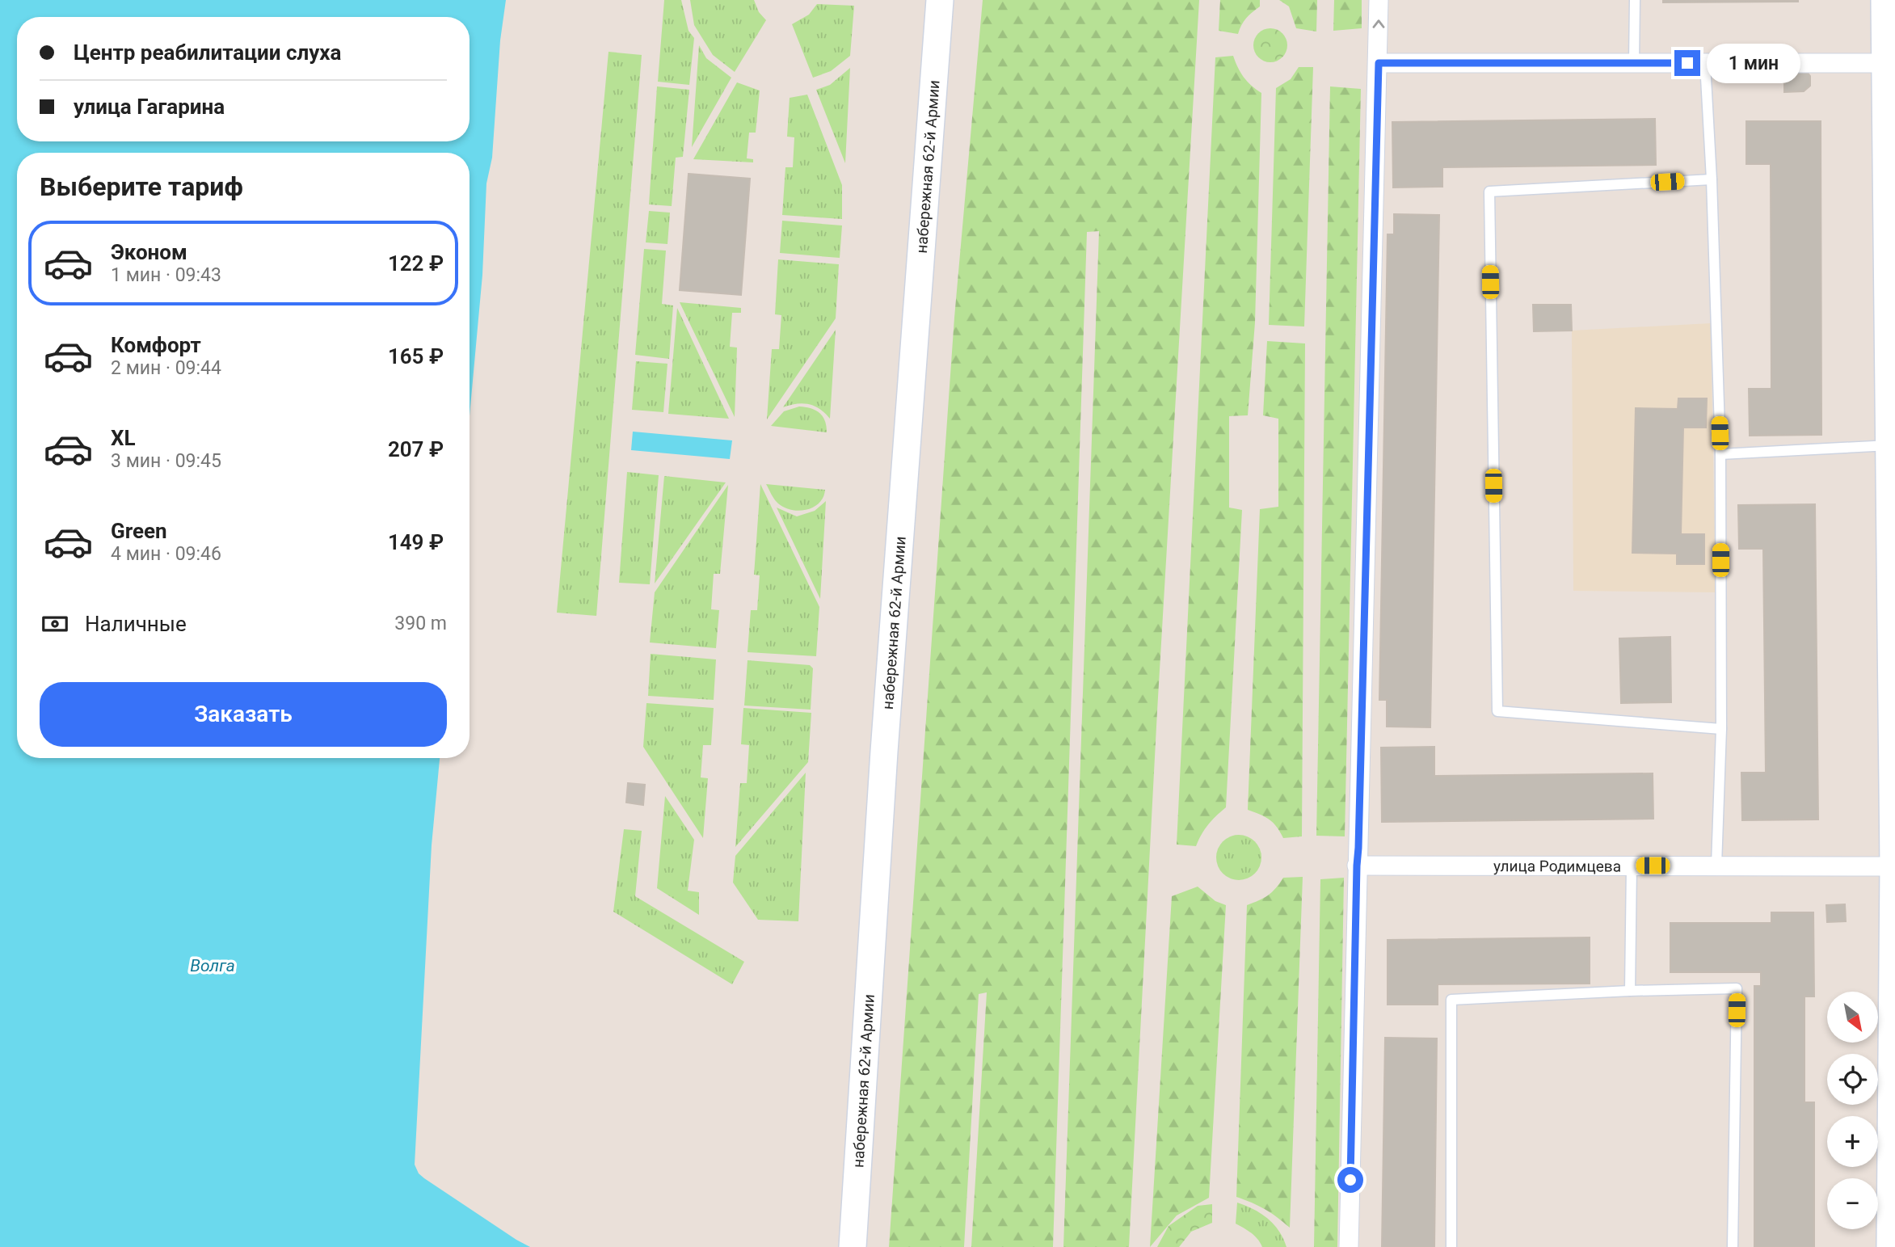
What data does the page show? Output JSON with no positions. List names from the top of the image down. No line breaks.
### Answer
{"streets":{"street":["набережная 62-й Армии","улица Родимцева"]},"water":["Волга"],"north":"bottom right","page":{"banner":["Центр реабилитации слуха","улица Гагарина"],"bubble":"1 мин","heading":"Выберите тариф","list":[{"name":"Эконом","note":"1 мин · 09:43","value":"122 ₽"},{"name":"Комфорт","note":"2 мин · 09:44","value":"165 ₽"},{"name":"XL","note":"3 мин · 09:45","value":"207 ₽"},{"name":"Green","note":"4 мин · 09:46","value":"149 ₽"}],"pay":["Наличные","390 m"],"buttons":"Заказать","map_buttons":["+","−"]}}
